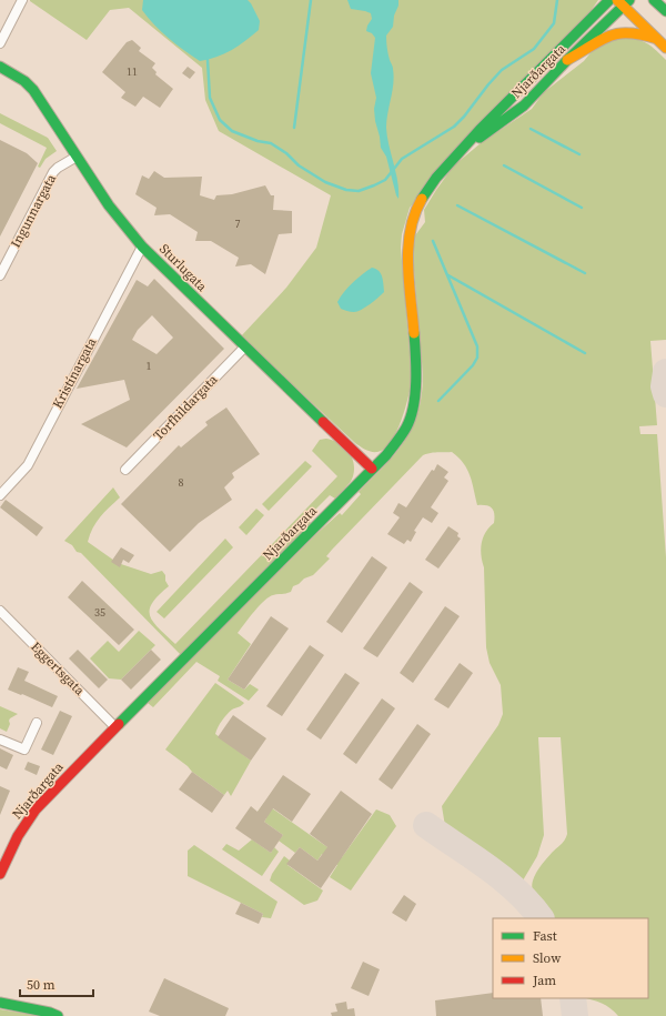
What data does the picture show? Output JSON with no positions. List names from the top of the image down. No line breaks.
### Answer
{"streets":{"main road":["Njarðargata","Sturlugata"],"street":["Ingunnargata","Kristínargata","Torfhildargata","Eggertsgata"]},"crossings":[["Njarðargata","Sturlugata"],["Njarðargata","Eggertsgata"],["Ingunnargata","Sturlugata"],["Sturlugata","Kristínargata"],["Sturlugata","Torfhildargata"]],"house_numbers":["11","7","1","8","35"],"legend":["Fast","Slow","Jam"],"scale_bar":"50 m"}
